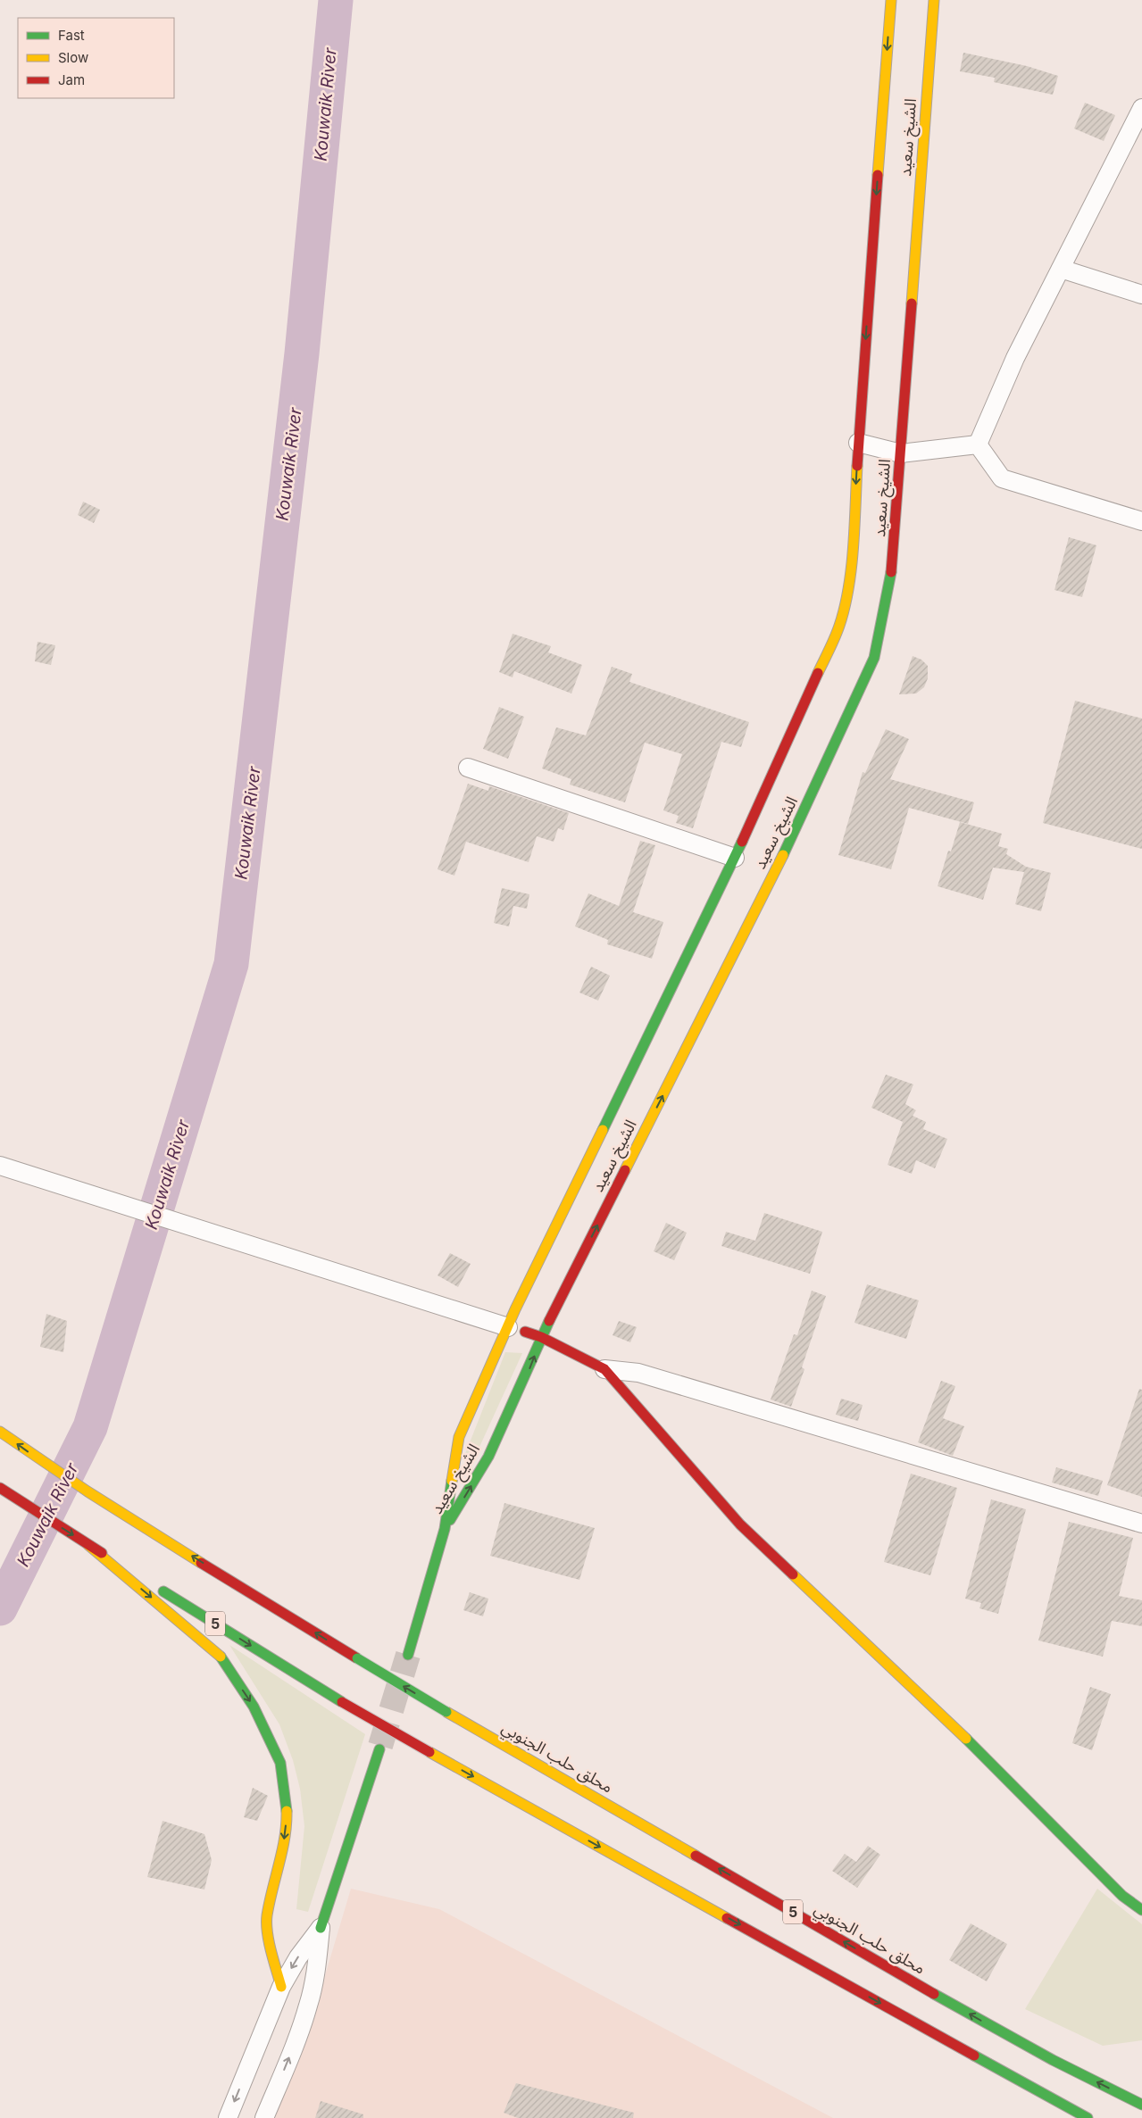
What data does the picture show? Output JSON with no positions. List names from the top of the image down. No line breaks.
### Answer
{"streets":{"main road":["الشيخ سعيد","5","محلق حلب الجنوبي"]},"water":["Kouwaik River"],"legend":["Fast","Slow","Jam"]}
